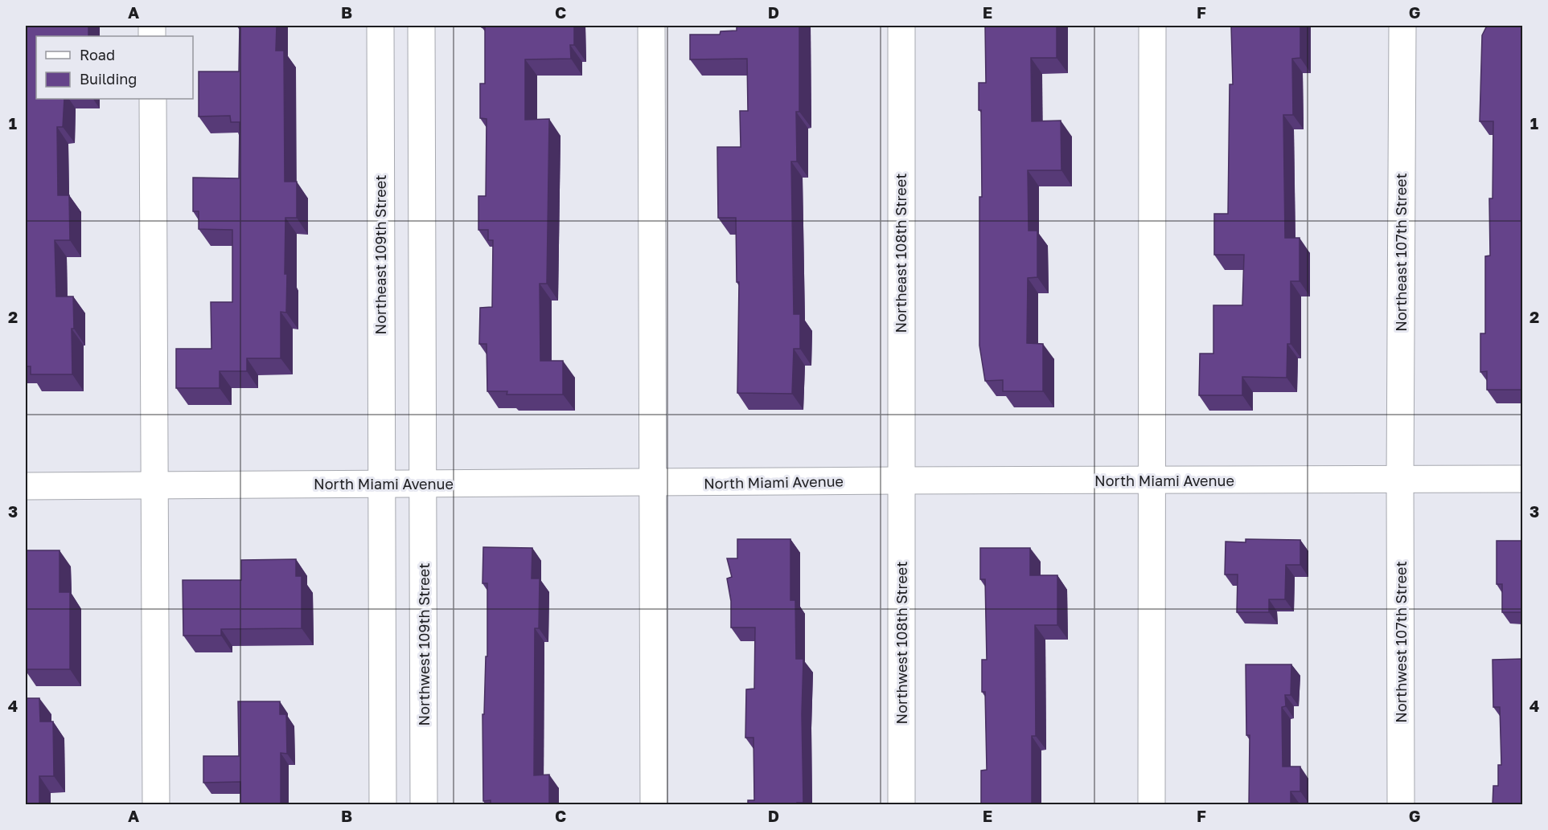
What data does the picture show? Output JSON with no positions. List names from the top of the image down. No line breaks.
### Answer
{"streets":{"street":["Northeast 107th Street","Northeast 108th Street","Northeast 109th Street","North Miami Avenue","Northwest 107th Street","Northwest 108th Street","Northwest 109th Street"]},"crossings":[["Northeast 107th Street","North Miami Avenue"],["Northeast 107th Street","Northwest 107th Street"],["Northeast 108th Street","North Miami Avenue"],["Northeast 108th Street","Northwest 108th Street"],["Northeast 109th Street","North Miami Avenue"],["North Miami Avenue","Northwest 107th Street"],["North Miami Avenue","Northwest 108th Street"],["North Miami Avenue","Northwest 109th Street"]],"legend":["Road","Building"],"grid":{"columns":["A","B","C","D","E","F","G"],"rows":["1","2","3","4"]}}
